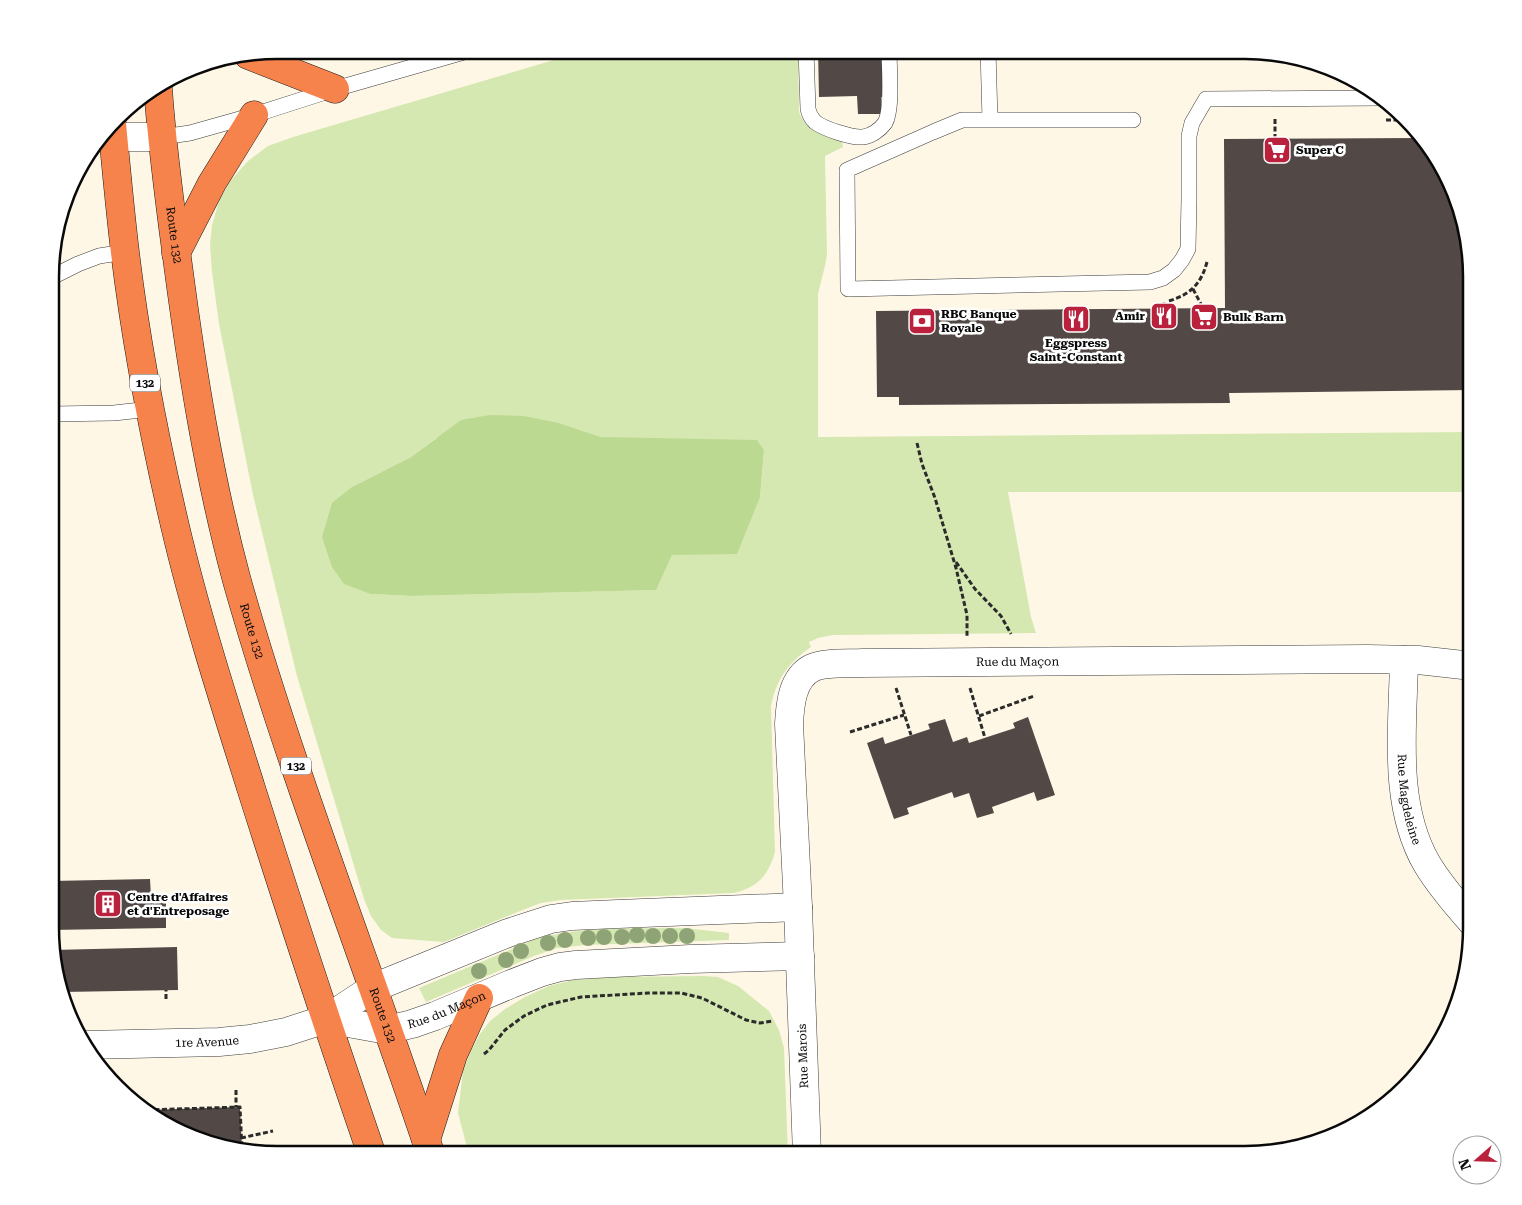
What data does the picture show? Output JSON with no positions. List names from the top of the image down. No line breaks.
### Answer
{"streets":{"highway":["Route 132","132"],"street":["Rue du Maçon","Rue Magdeleine","1re Avenue","Rue Marois"]},"crossings":[["Route 132","Rue du Maçon"],["132","Rue du Maçon"],["132","1re Avenue"],["Rue du Maçon","Rue Magdeleine"],["Rue du Maçon","1re Avenue"],["Rue du Maçon","Rue Marois"]],"places":{"supermarket":["Super C","Bulk Barn"],"restaurant":["Amir","Eggspress Saint-Constant"],"bank":["RBC Banque Royale"],"building":["Centre d'Affaires et d'Entreposage"]},"north":"left"}
